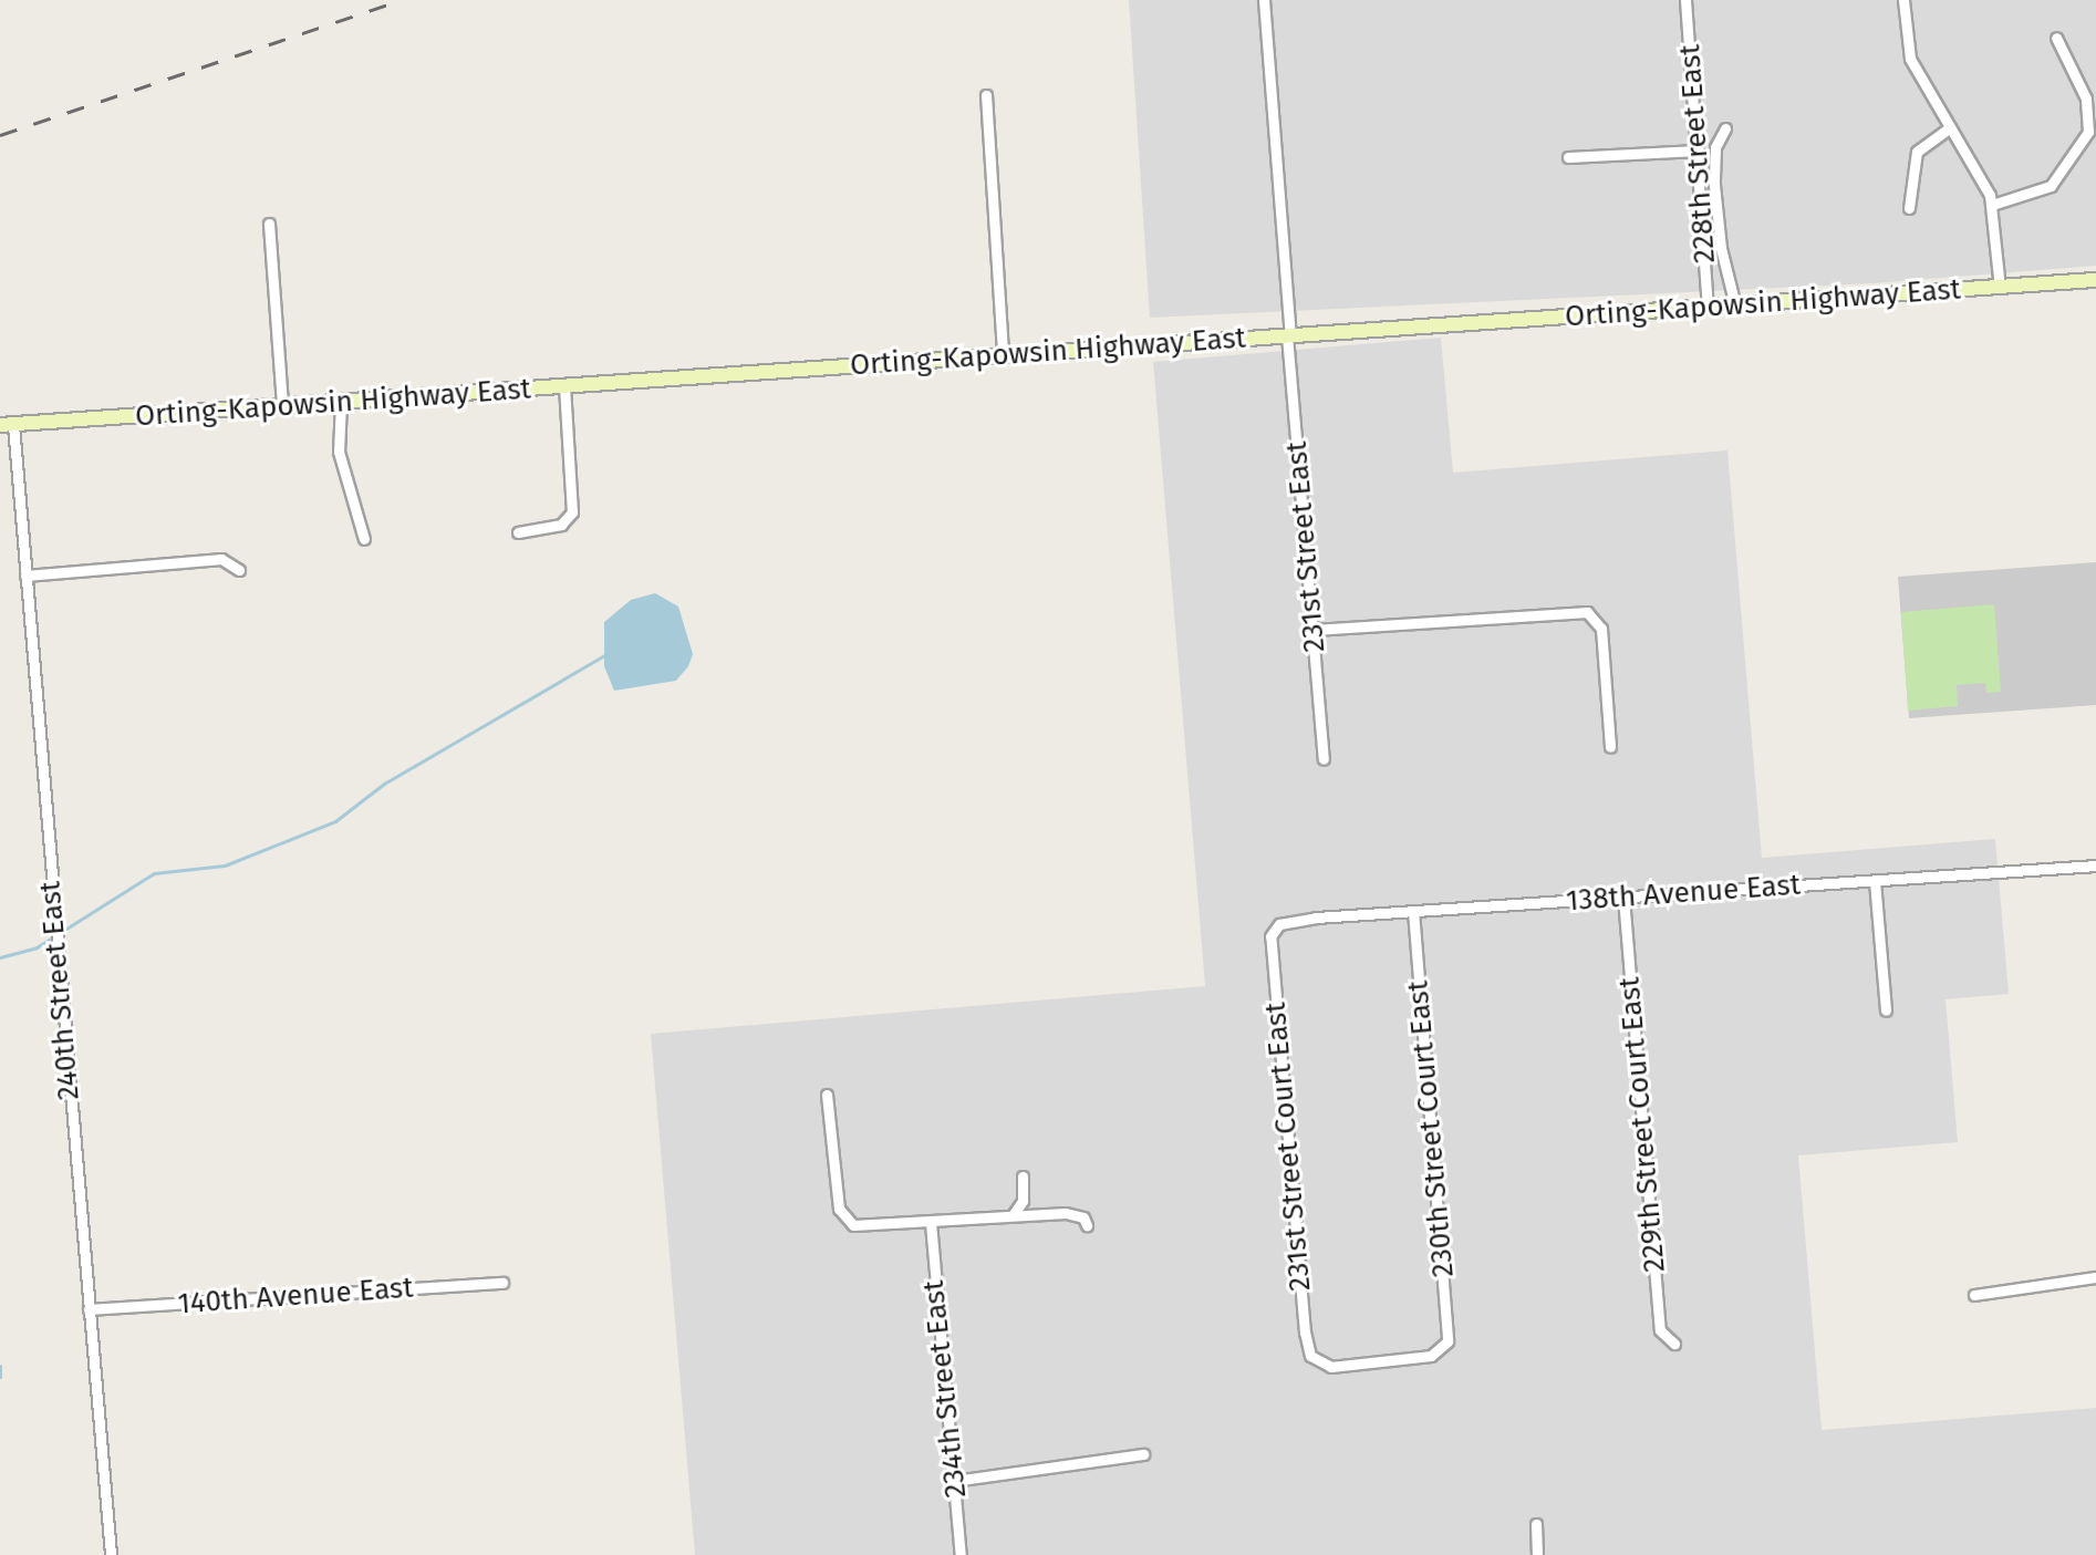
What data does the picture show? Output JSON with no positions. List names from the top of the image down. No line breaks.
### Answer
{"streets":{"main road":["Orting-Kapowsin Highway East"],"street":["228th Street East","231st Street East","138th Avenue East","240th Street East","229th Street Court East","230th Street Court East","231st Street Court East","140th Avenue East","234th Street East"]},"crossings":[["228th Street East","Orting-Kapowsin Highway East"],["Orting-Kapowsin Highway East","231st Street East"],["Orting-Kapowsin Highway East","240th Street East"],["138th Avenue East","229th Street Court East"],["138th Avenue East","230th Street Court East"],["138th Avenue East","231st Street Court East"],["240th Street East","140th Avenue East"],["230th Street Court East","231st Street Court East"]]}
